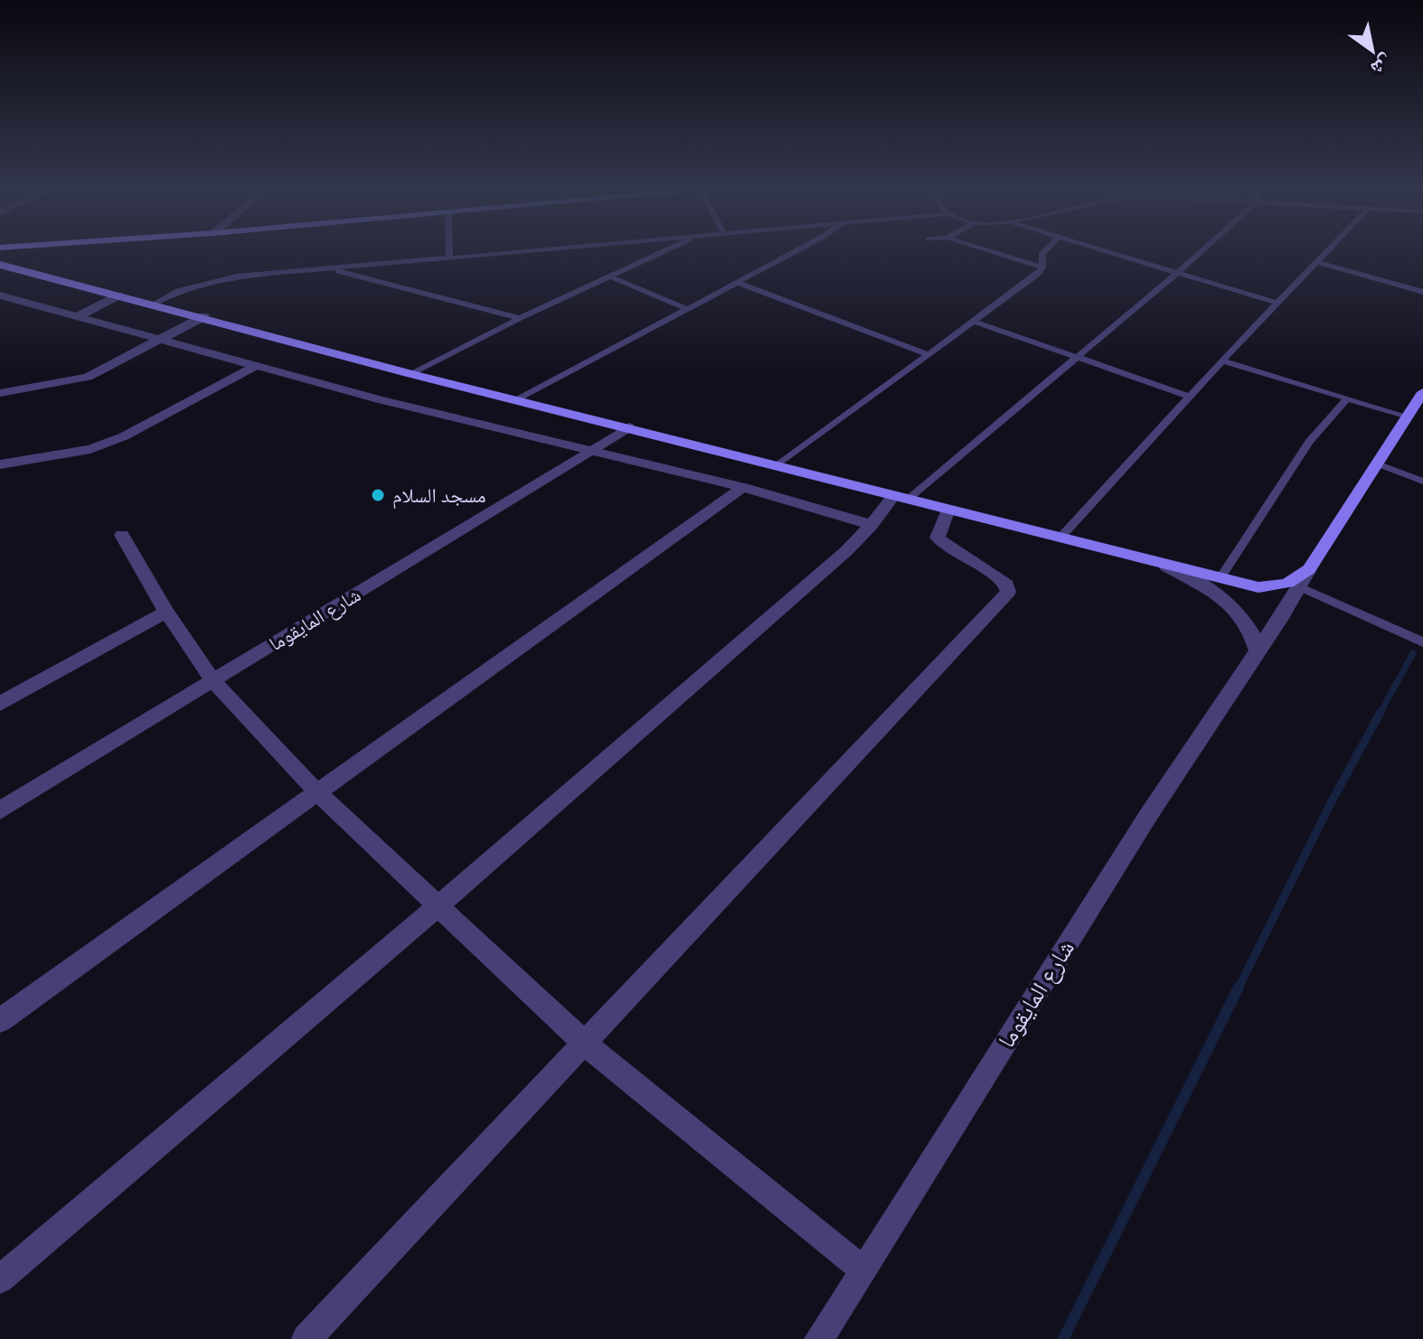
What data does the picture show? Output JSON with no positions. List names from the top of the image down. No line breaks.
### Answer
{"streets":{"street":["شارع المايقوما"]},"places":["مسجد السلام"],"north":"bottom right"}
